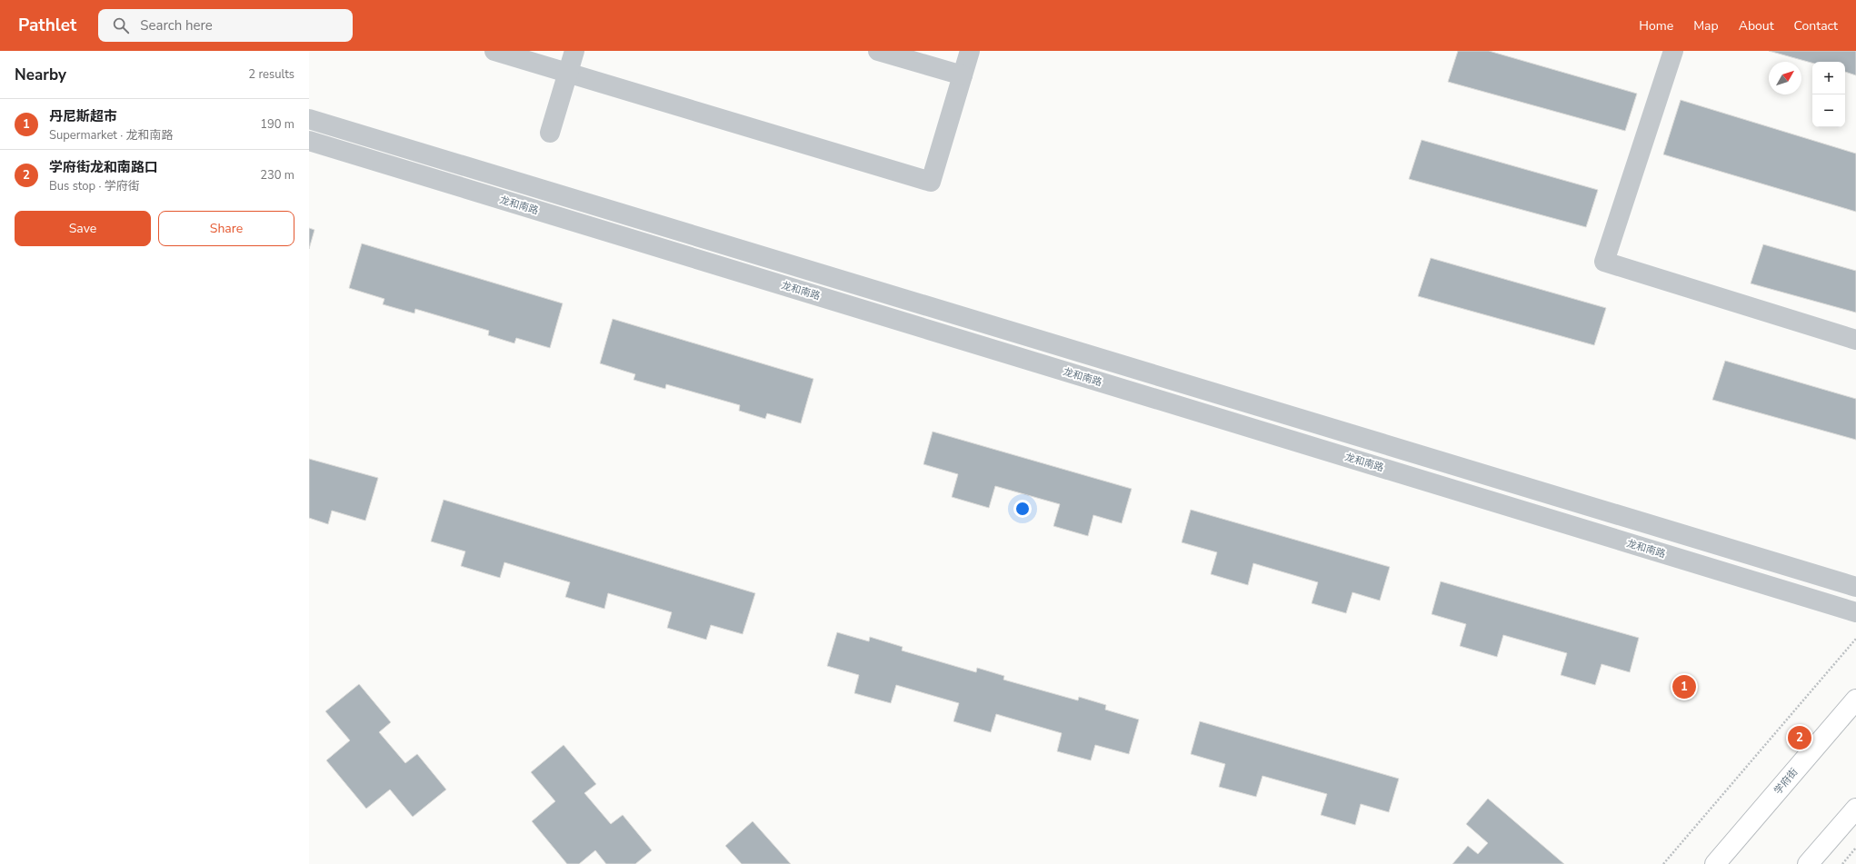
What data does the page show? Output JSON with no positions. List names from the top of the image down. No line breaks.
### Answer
{"streets":{"main road":["学府街"],"street":["龙和南路"]},"north":"top right","page":{"header":"Pathlet","search":"Search here","nav":["Home","Map","About","Contact"],"heading":["Nearby","2 results"],"map_buttons":["+","−"],"list":[{"mark":"1","name":"丹尼斯超市","note":"Supermarket · 龙和南路","value":"190 m"},{"mark":"2","name":"学府街龙和南路口","note":"Bus stop · 学府街","value":"230 m"}],"buttons":["Save","Share"],"pins":["1","2"]}}
